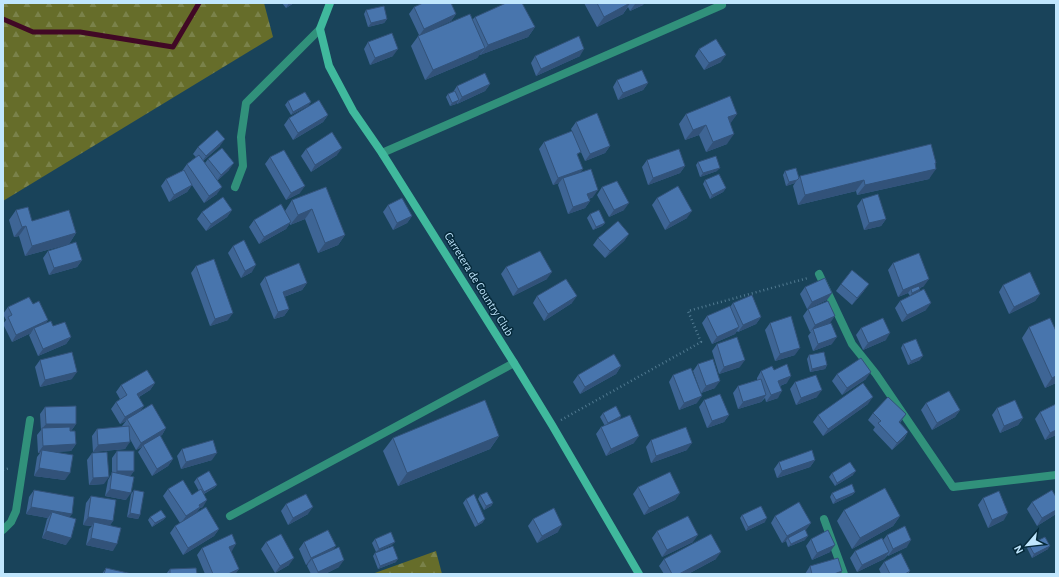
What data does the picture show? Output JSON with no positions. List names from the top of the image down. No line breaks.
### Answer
{"streets":{"street":["Carretera de Country Club"]},"north":"bottom left"}
